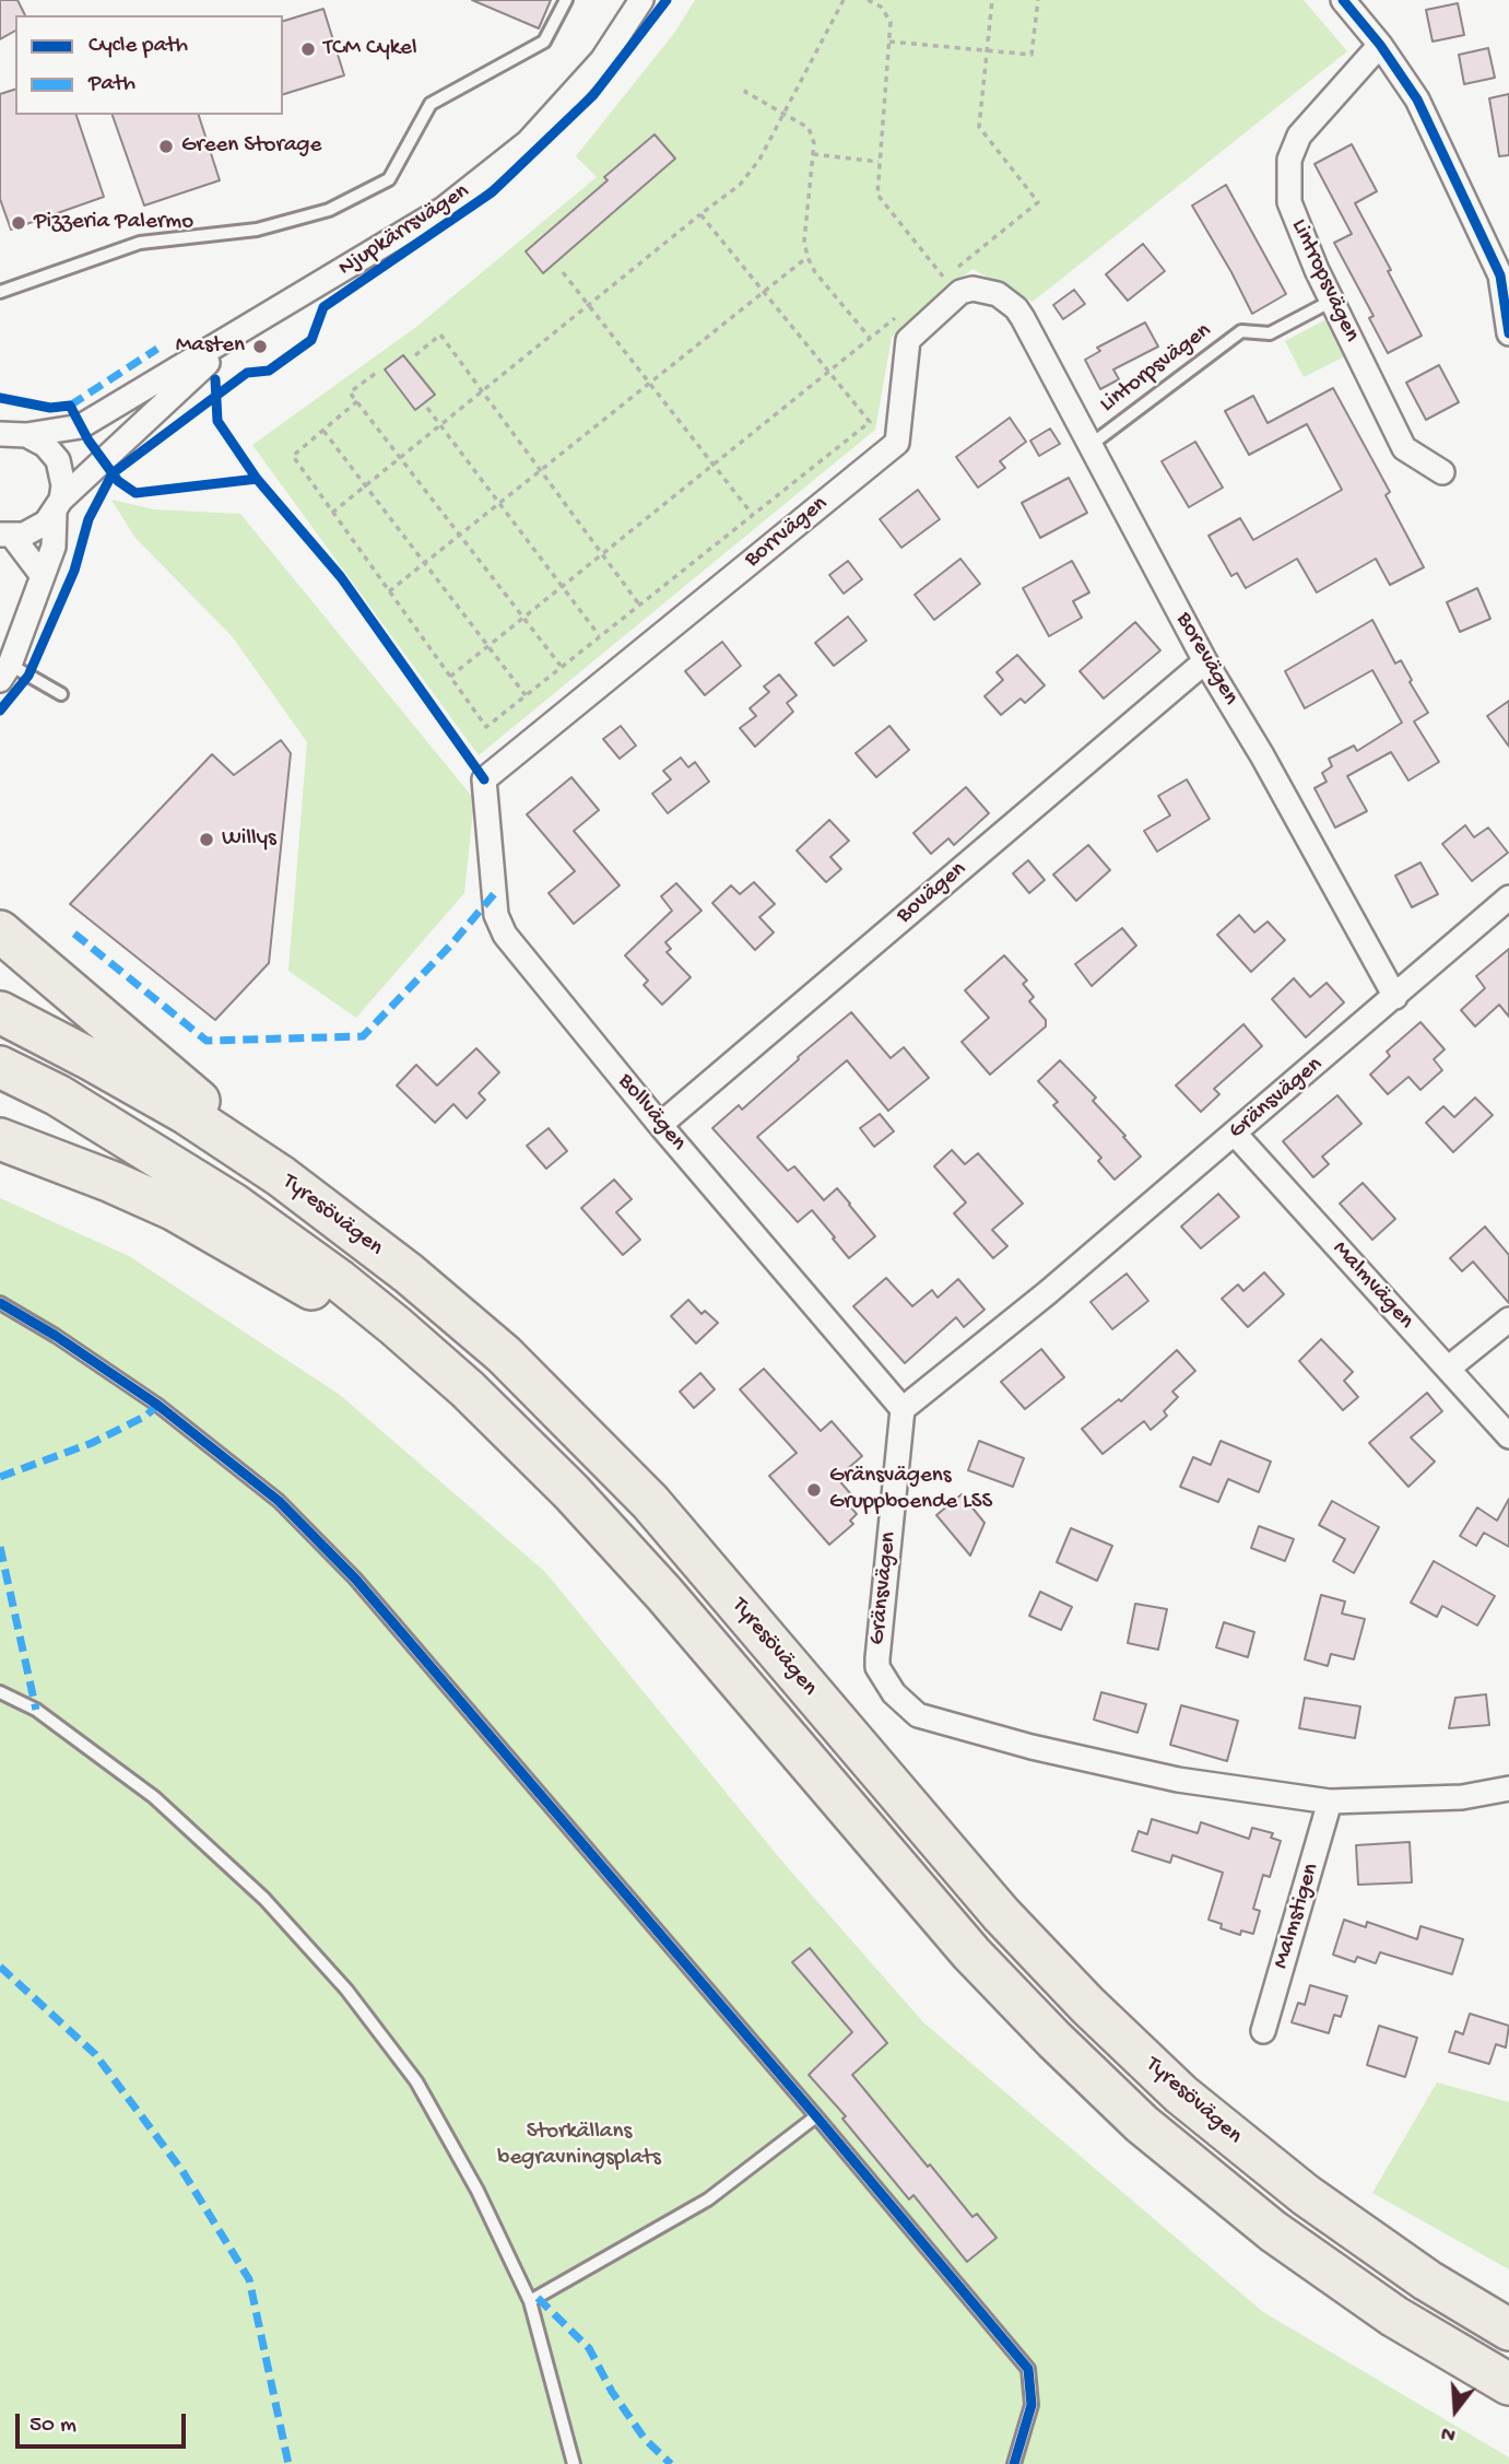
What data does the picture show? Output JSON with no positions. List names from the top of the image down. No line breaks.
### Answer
{"streets":{"highway":["Tyresövägen"],"street":["Njupkärrsvägen","Lintropsvägen","Borrvägen","Borevägen","Bovägen","Gränsvägen","Bollvägen","Malmvägen","Malmstigen"],"lane":["Lintorpsvägen"]},"crossings":[["Lintropsvägen","Lintorpsvägen"],["Lintorpsvägen","Borevägen"],["Borrvägen","Borevägen"],["Borrvägen","Bollvägen"],["Borevägen","Bovägen"],["Borevägen","Gränsvägen"],["Bovägen","Bollvägen"],["Gränsvägen","Bollvägen"],["Gränsvägen","Malmvägen"],["Gränsvägen","Malmstigen"]],"parks":["Storkällans begravningsplats"],"places":["TCM Cykel","Green Storage","Pizzeria Palermo","Masten","Willys","Gränsvägens Gruppboende LSS"],"legend":["Cycle path","Path"],"scale_bar":"50 m","north":"bottom"}
